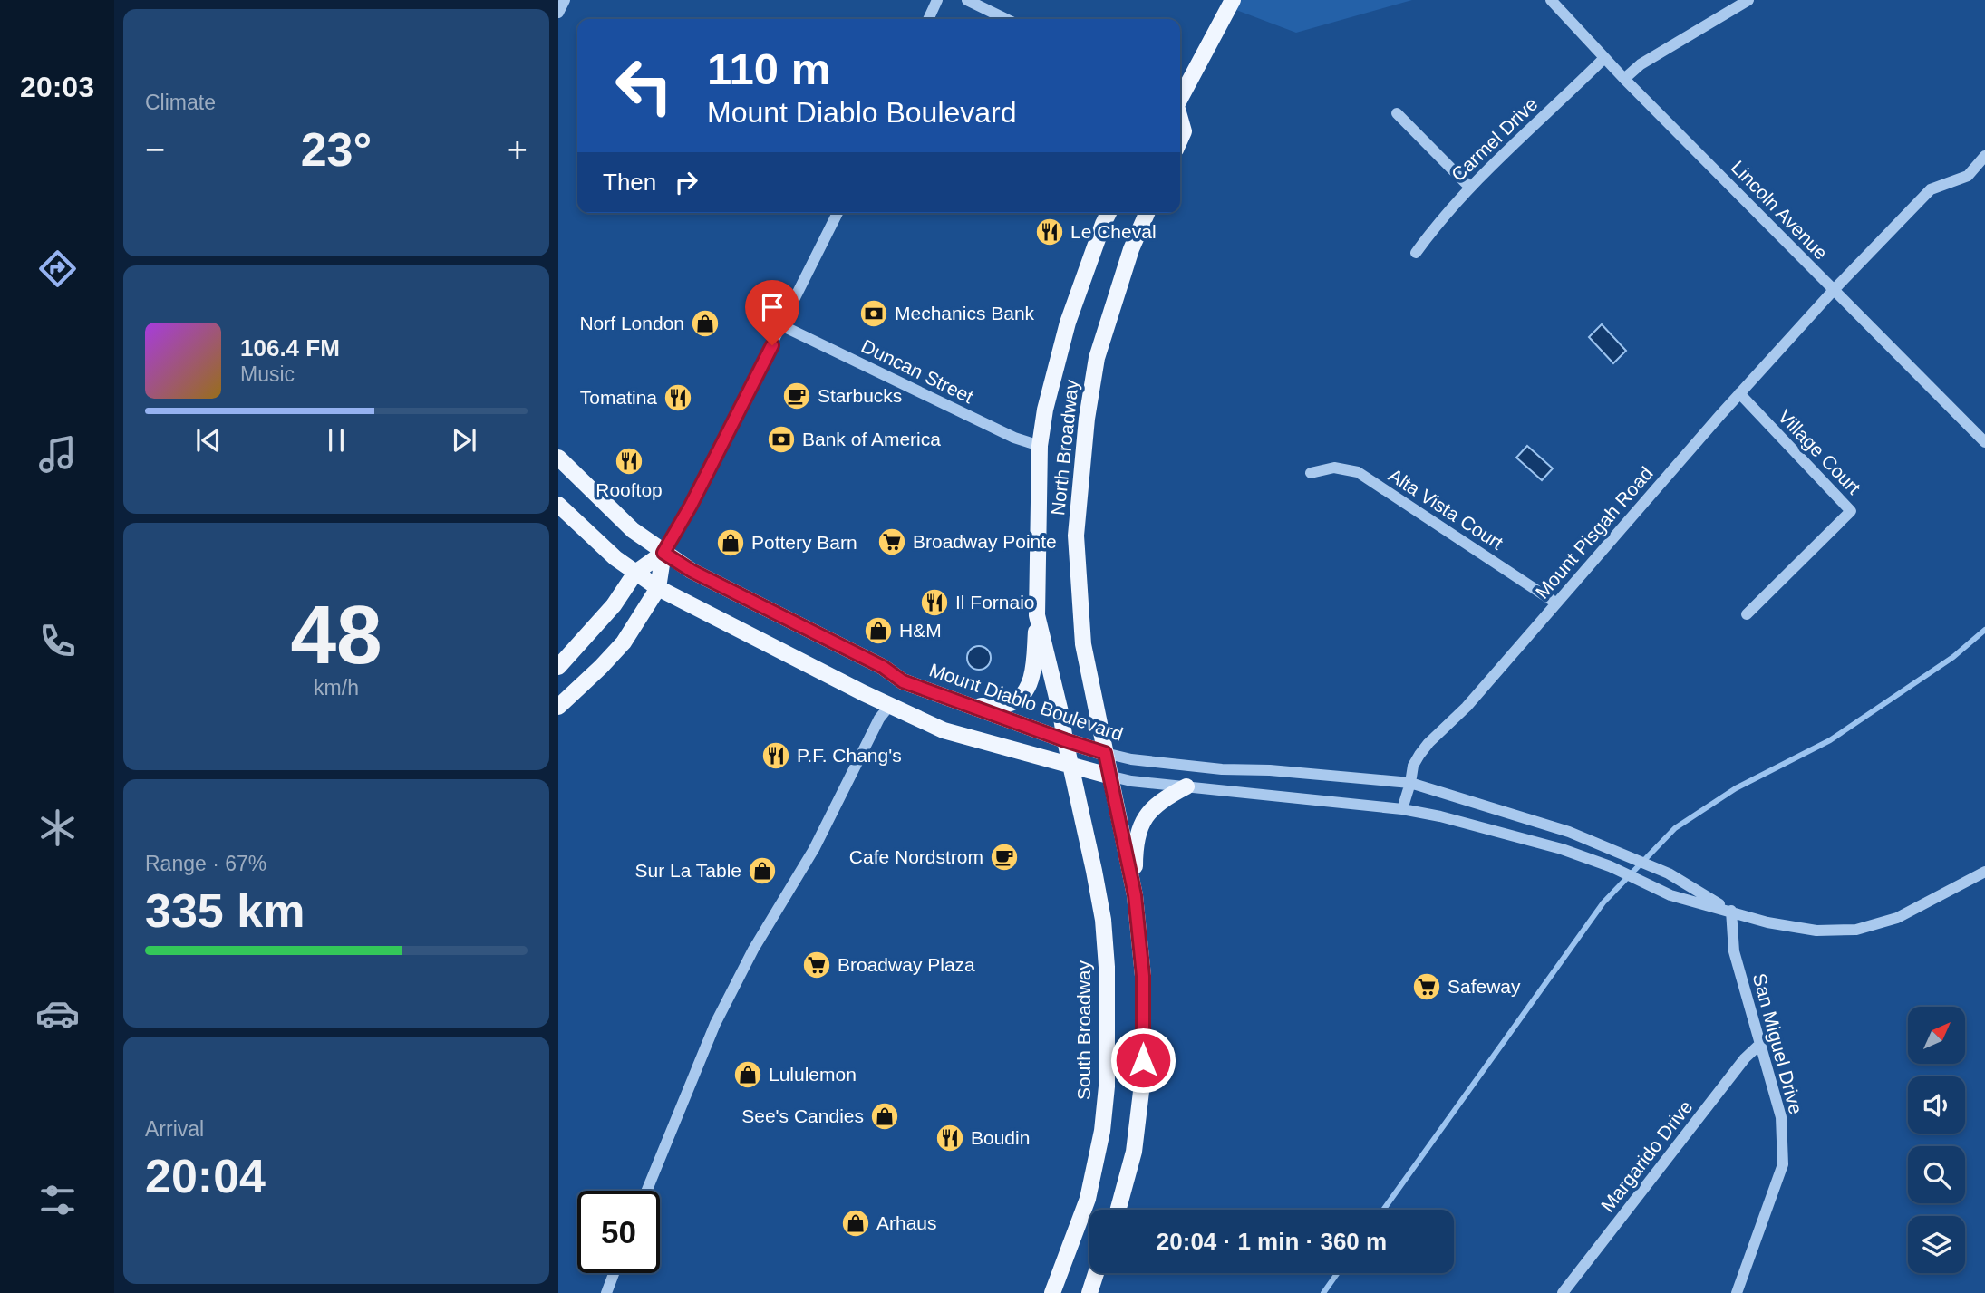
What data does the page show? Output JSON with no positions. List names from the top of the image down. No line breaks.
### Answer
{"streets":{"main road":["North Broadway","Mount Diablo Boulevard","South Broadway"],"street":["Carmel Drive","Lincoln Avenue","Duncan Street","Village Court","Alta Vista Court","Mount Pisgah Road","San Miguel Drive","Margarido Drive"]},"crossings":[["Carmel Drive","Lincoln Avenue"],["Lincoln Avenue","Mount Pisgah Road"],["Duncan Street","North Broadway"],["North Broadway","Mount Diablo Boulevard"],["North Broadway","South Broadway"],["Village Court","Mount Pisgah Road"],["Alta Vista Court","Mount Pisgah Road"],["Mount Pisgah Road","Mount Diablo Boulevard"],["Mount Diablo Boulevard","San Miguel Drive"],["San Miguel Drive","Margarido Drive"]],"places":{"restaurant":["Le Cheval","Tomatina","Rooftop","Il Fornaio","P.F. Chang's","Boudin"],"bank":["Mechanics Bank","Bank of America"],"shop":["Norf London","Pottery Barn","H&M","Sur La Table","Lululemon","See's Candies","Arhaus"],"cafe":["Starbucks","Cafe Nordstrom"],"supermarket":["Broadway Pointe","Broadway Plaza","Safeway"]},"north":"top right","page":{"tabs":"20:03","tile":["Climate",["48","km/h"],["Range · 67%","335 km"],["Arrival","20:04"]],"turn":["110 m","Mount Diablo Boulevard"],"heat":["−","23°","+"],"then":"Then","song":["106.4 FM","Music"],"limit":"50","trip":"20:04 · 1 min · 360 m"}}
